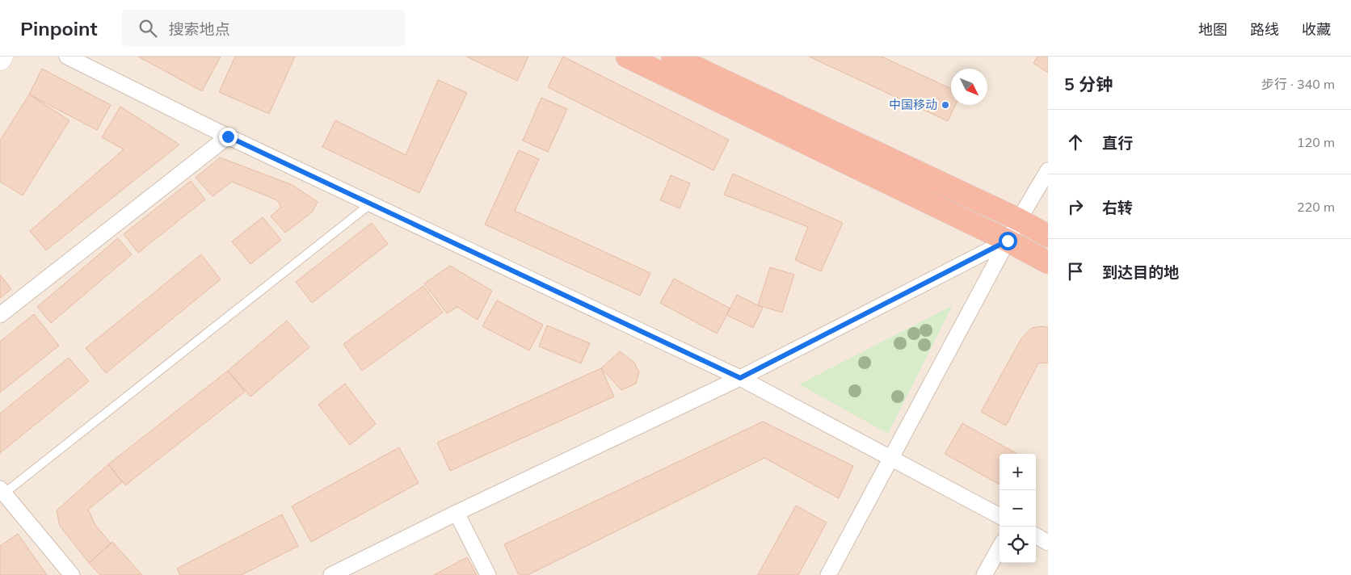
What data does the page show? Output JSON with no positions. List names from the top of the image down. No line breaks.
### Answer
{"places":["中国移动"],"north":"bottom right","page":{"header":"Pinpoint","search":"搜索地点","nav":["地图","路线","收藏"],"heading":["5 分钟","步行 · 340 m"],"list":[["直行","120 m"],["右转","220 m"],"到达目的地"],"map_buttons":["+","−"]}}
